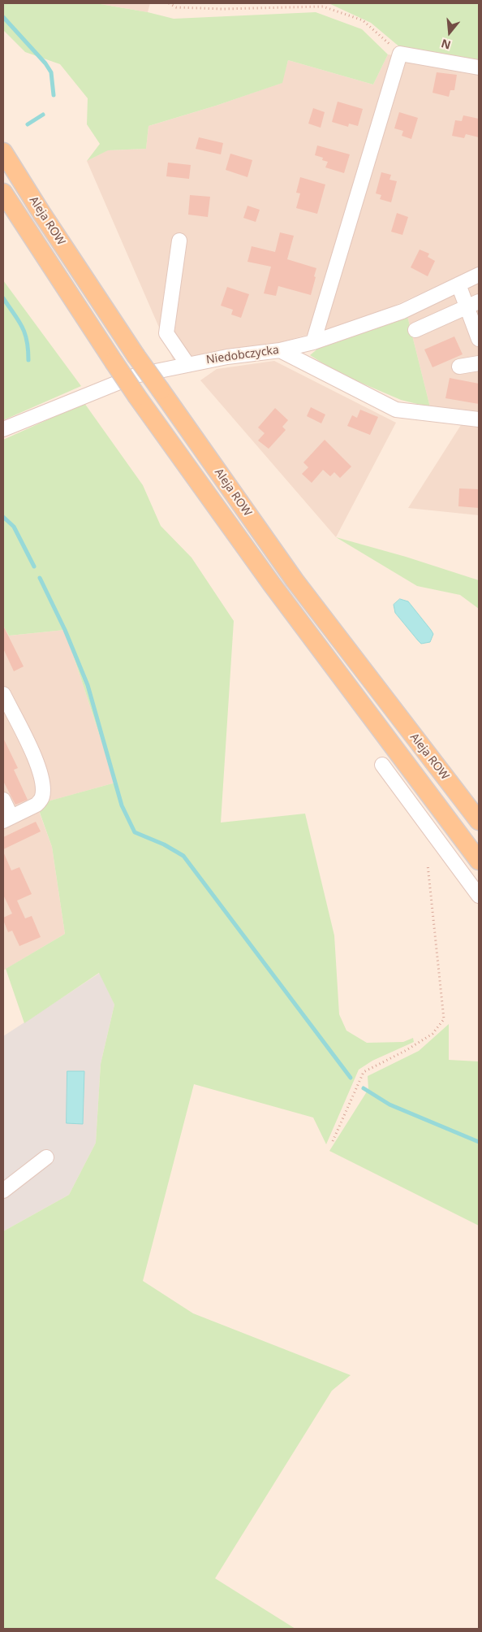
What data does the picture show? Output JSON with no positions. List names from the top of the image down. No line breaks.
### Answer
{"streets":{"main road":["Aleja ROW"],"street":["Niedobczycka"]},"north":"bottom"}
